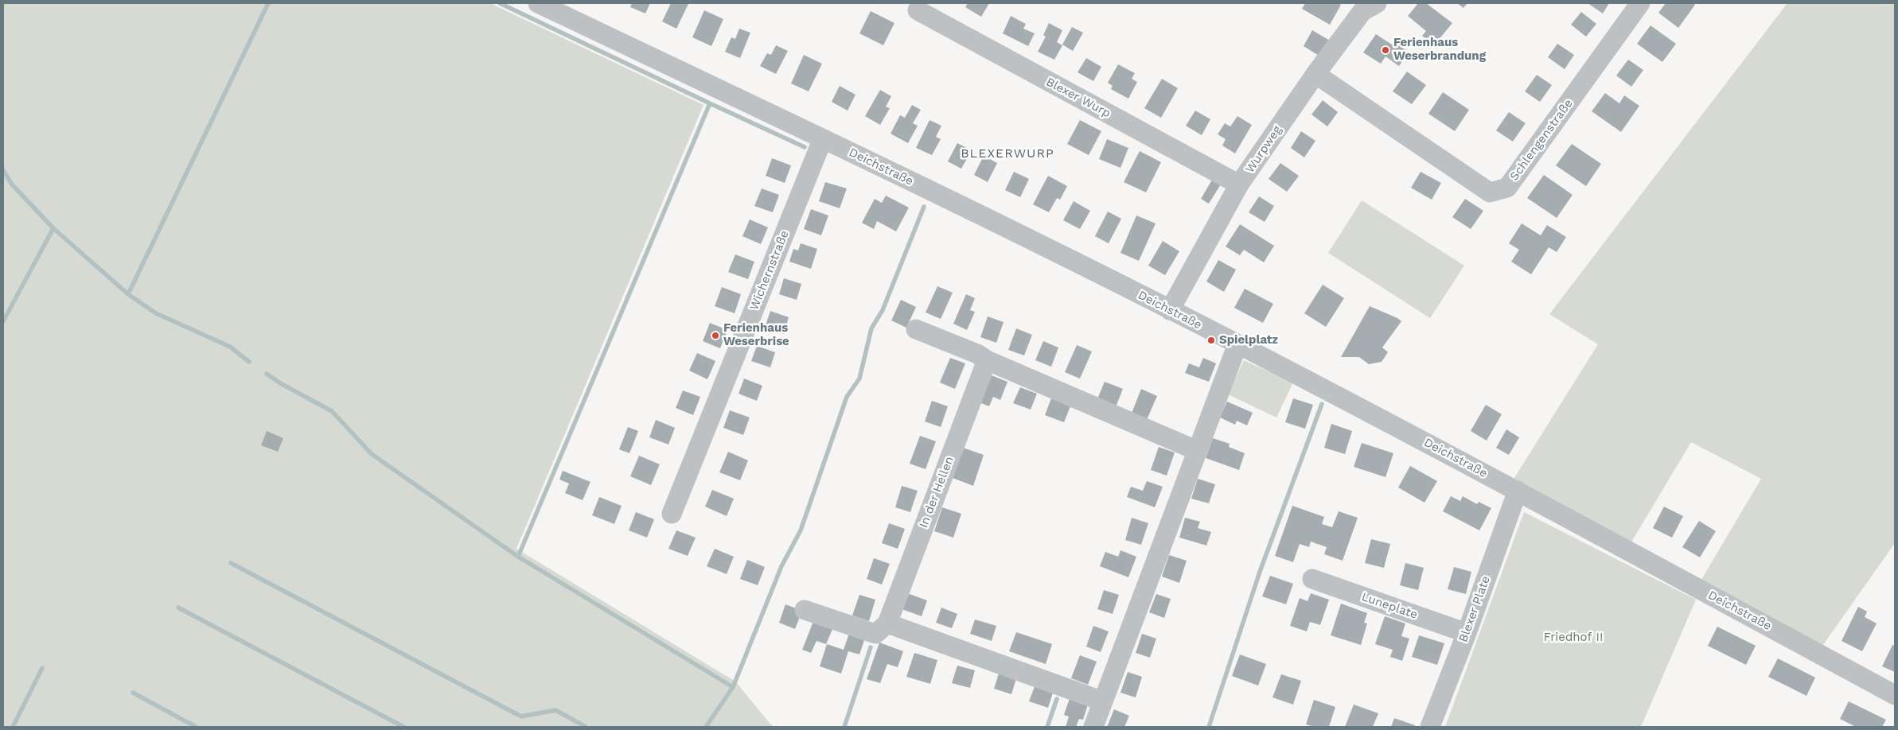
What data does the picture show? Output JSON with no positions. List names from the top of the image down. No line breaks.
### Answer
{"streets":{"street":["Blexer Wurp","Schlengenstraße","Wurpweg","Deichstraße","Wichernstraße","In der Hellen","Luneplate","Blexer Plate"]},"crossings":[["Blexer Wurp","Wurpweg"],["Schlengenstraße","Wurpweg"],["Wurpweg","Deichstraße"],["Deichstraße","Wichernstraße"],["Deichstraße","Blexer Plate"],["Luneplate","Blexer Plate"]],"districts":["BLEXERWURP"],"parks":["Friedhof II"],"places":["Ferienhaus Weserbrandung","Ferienhaus Weserbrise","Spielplatz"]}
